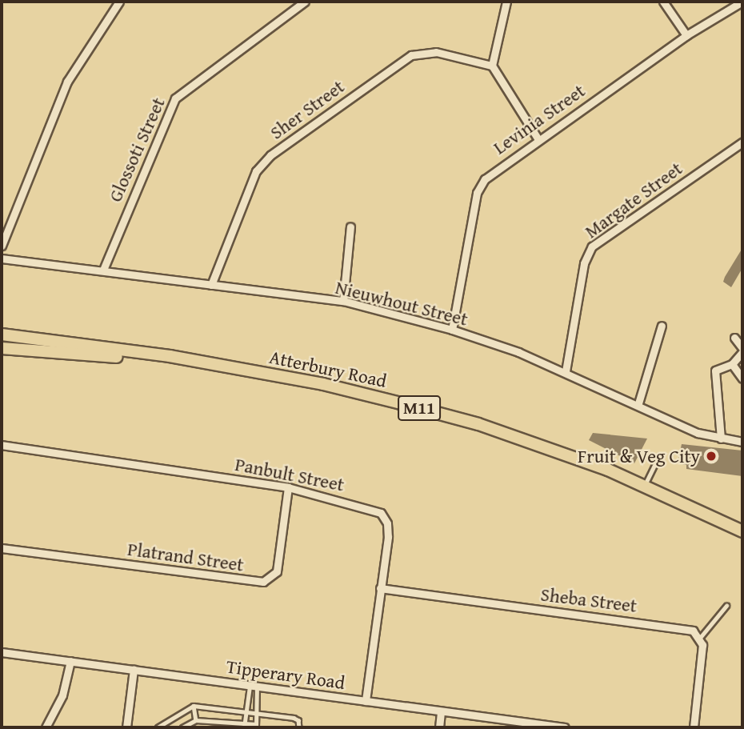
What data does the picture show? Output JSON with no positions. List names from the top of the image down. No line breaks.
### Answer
{"streets":{"main road":["Atterbury Road","M11"],"street":["Sher Street","Levinia Street","Glossoti Street","Margate Street","Nieuwhout Street","Panbult Street","Platrand Street","Sheba Street","Tipperary Road"]},"crossings":[["Sher Street","Nieuwhout Street"],["Levinia Street","Nieuwhout Street"],["Glossoti Street","Nieuwhout Street"],["Margate Street","Nieuwhout Street"],["Panbult Street","Platrand Street"],["Panbult Street","Sheba Street"],["Panbult Street","Tipperary Road"]],"places":["Fruit & Veg City"]}
